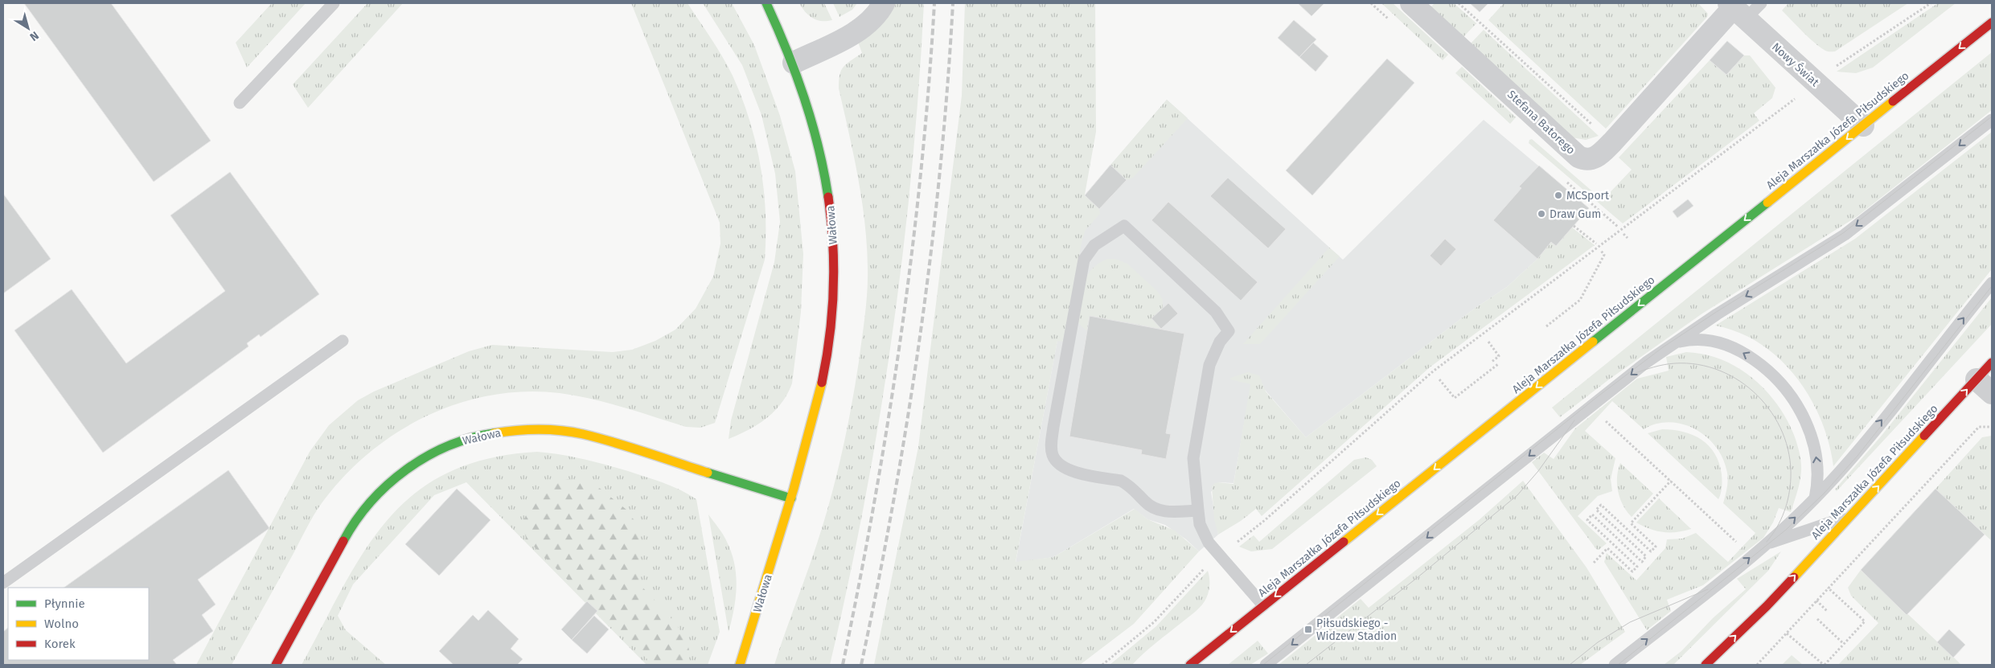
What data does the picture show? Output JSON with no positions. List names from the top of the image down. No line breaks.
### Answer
{"streets":{"main road":["Aleja Marszałka Józefa Piłsudskiego","Wałowa"],"street":["Nowy Świat","Stefana Batorego"]},"crossings":[["Nowy Świat","Stefana Batorego"],["Nowy Świat","Aleja Marszałka Józefa Piłsudskiego"]],"places":{"other":["MCSport","Draw Gum"],"transit":["Piłsudskiego - Widzew Stadion"]},"legend":["Płynnie","Wolno","Korek"],"north":"bottom right"}
